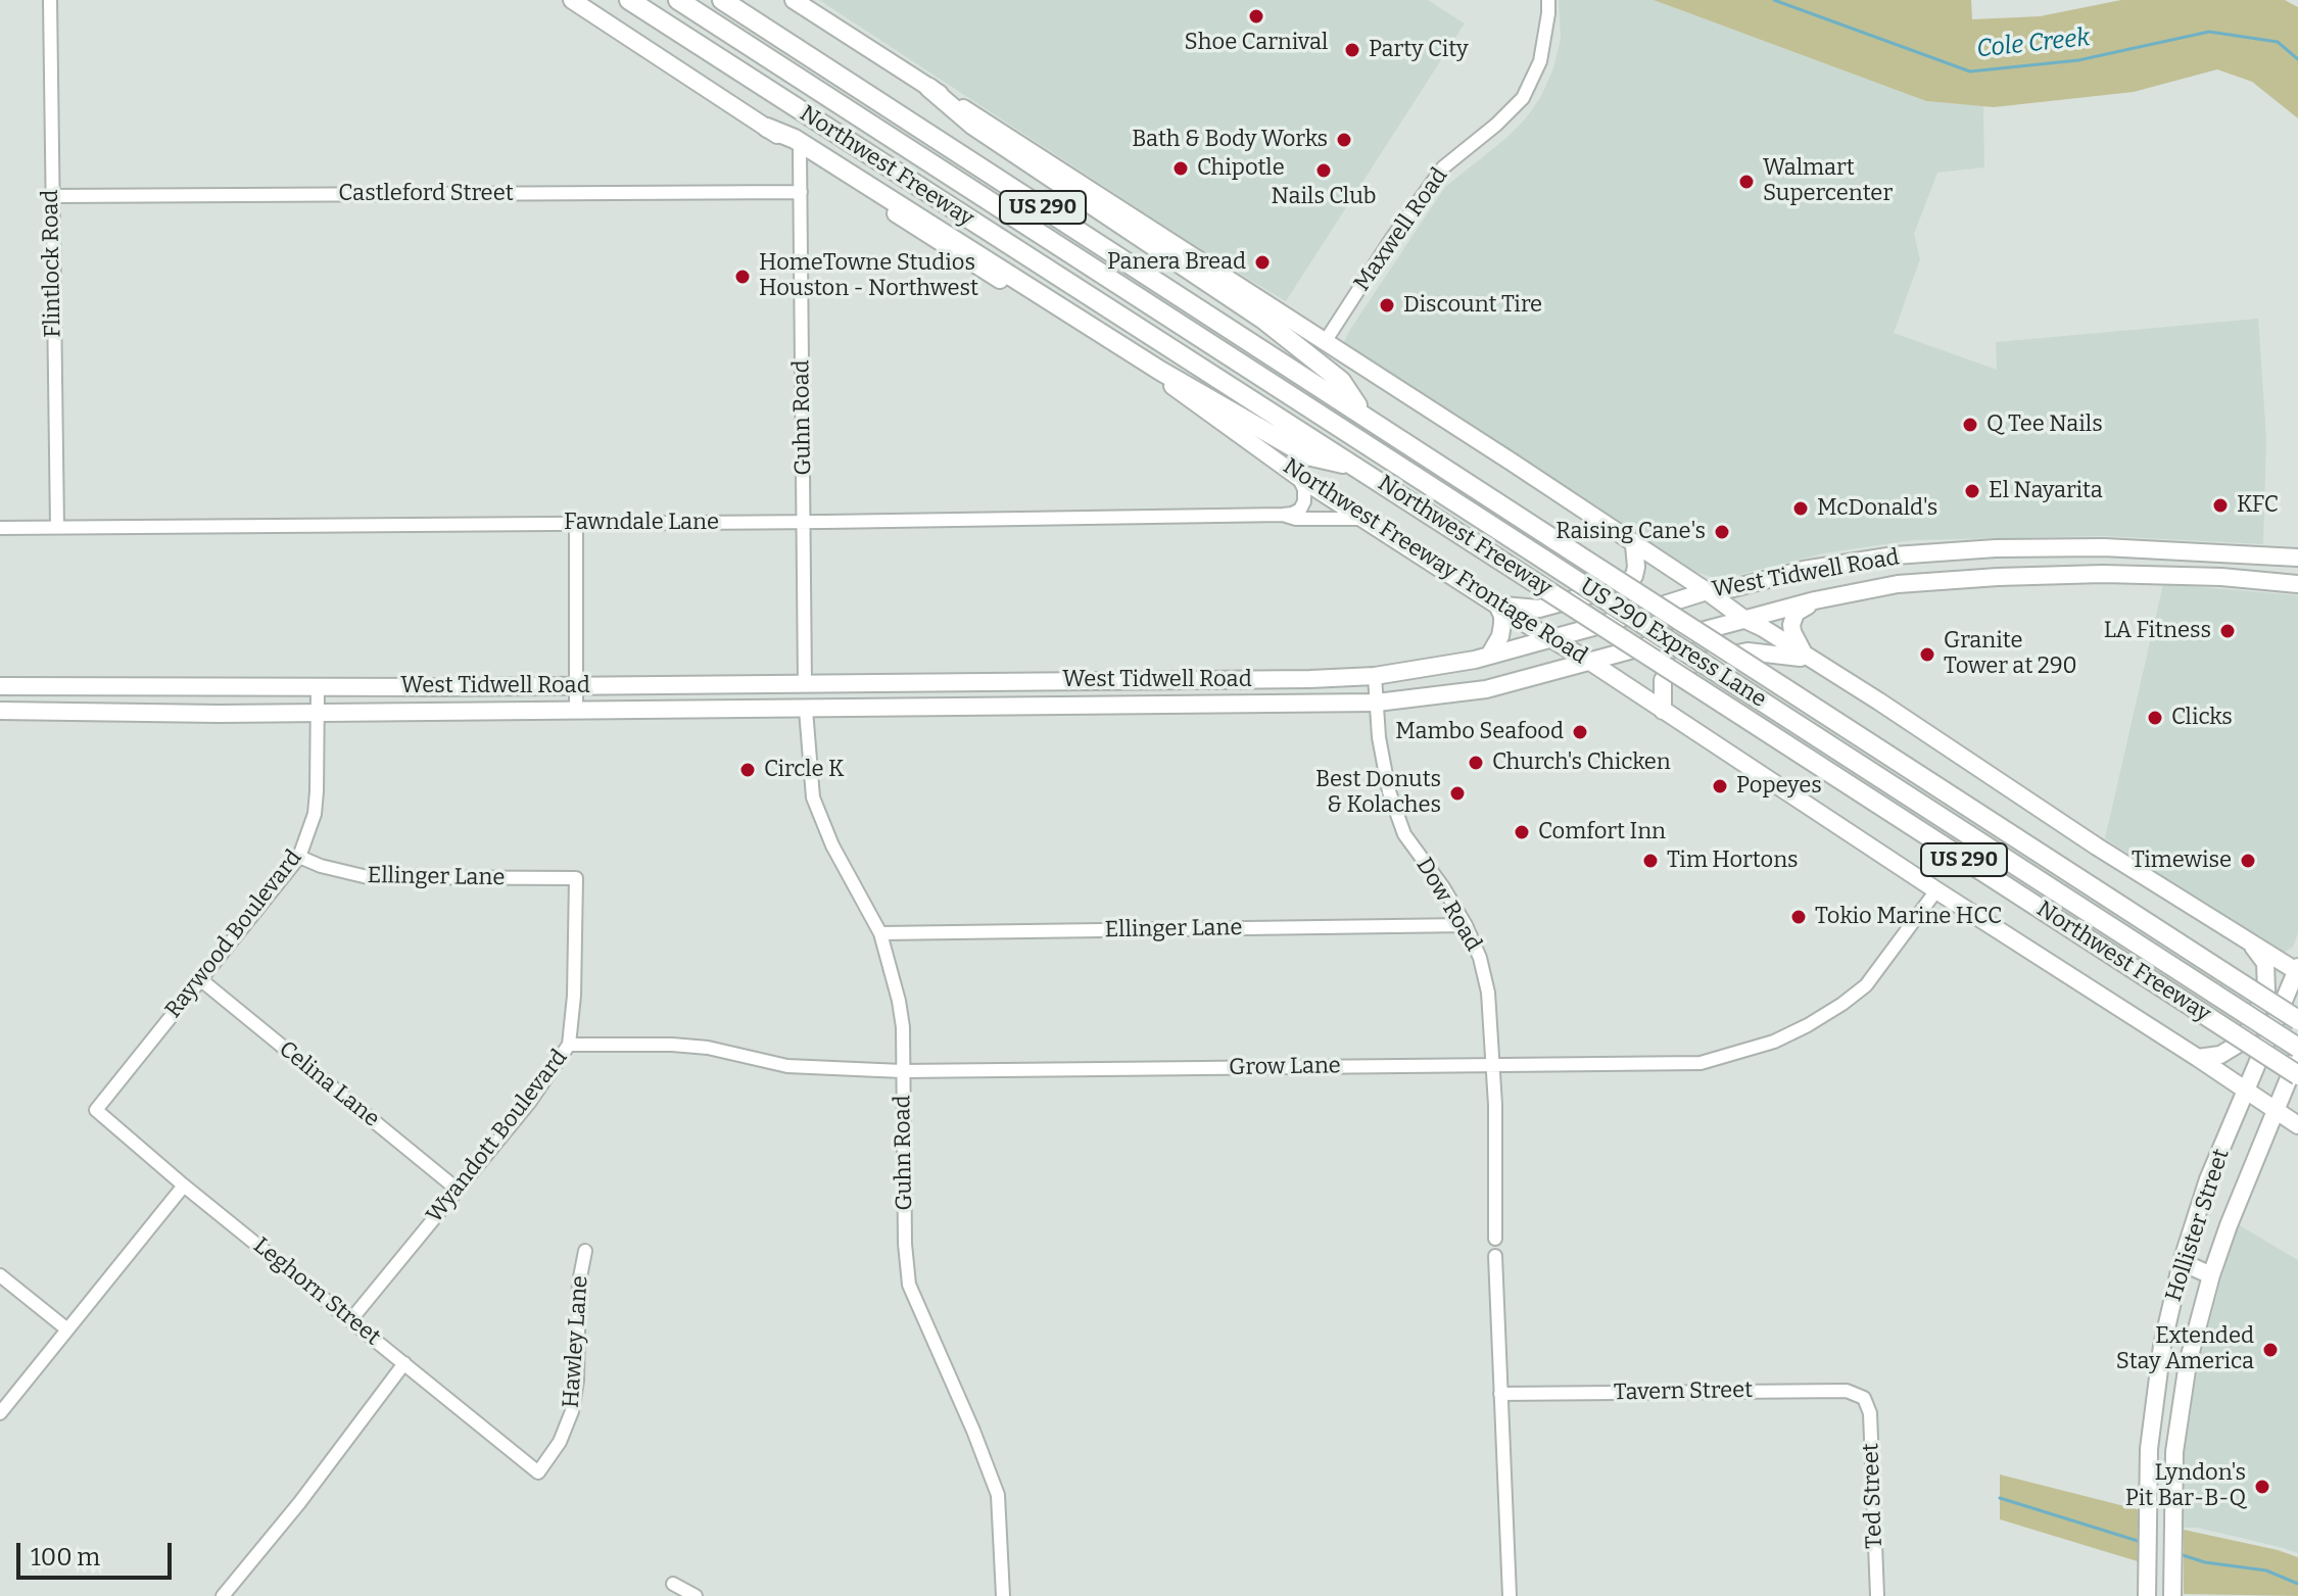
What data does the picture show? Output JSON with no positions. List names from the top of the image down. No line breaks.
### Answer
{"streets":{"highway":["Northwest Freeway","US 290","US 290 Express Lane"],"main road":["Northwest Freeway Frontage Road","West Tidwell Road","Hollister Street"],"street":["Castleford Street","Maxwell Road","Flintlock Road","Guhn Road","Fawndale Lane","Ellinger Lane","Dow Road","Raywood Boulevard","Grow Lane","Celina Lane","Wyandott Boulevard","Leghorn Street","Hawley Lane","Tavern Street","Ted Street"]},"crossings":[["Castleford Street","Flintlock Road"],["Castleford Street","Guhn Road"],["Flintlock Road","Fawndale Lane"],["Guhn Road","Fawndale Lane"],["Guhn Road","Northwest Freeway Frontage Road"],["Guhn Road","West Tidwell Road"],["Guhn Road","Ellinger Lane"],["Guhn Road","Grow Lane"],["Fawndale Lane","Northwest Freeway Frontage Road"],["Northwest Freeway Frontage Road","West Tidwell Road"],["Northwest Freeway Frontage Road","Grow Lane"],["Northwest Freeway Frontage Road","Hollister Street"],["West Tidwell Road","Dow Road"],["West Tidwell Road","Raywood Boulevard"],["Ellinger Lane","Dow Road"],["Ellinger Lane","Raywood Boulevard"],["Ellinger Lane","Wyandott Boulevard"],["Dow Road","Grow Lane"],["Raywood Boulevard","Celina Lane"],["Raywood Boulevard","Leghorn Street"],["Grow Lane","Wyandott Boulevard"],["Celina Lane","Wyandott Boulevard"],["Wyandott Boulevard","Leghorn Street"],["Leghorn Street","Hawley Lane"],["Tavern Street","Ted Street"]],"water":["Cole Creek"],"places":["Shoe Carnival","Party City","Bath & Body Works","Chipotle","Nails Club","Walmart Supercenter","Panera Bread","HomeTowne Studios Houston - Northwest","Discount Tire","Q Tee Nails","El Nayarita","KFC","McDonald's","Raising Cane's","LA Fitness","Granite Tower at 290","Clicks","Mambo Seafood","Church's Chicken","Circle K","Popeyes","Best Donuts & Kolaches","Comfort Inn","Tim Hortons","Timewise","Tokio Marine HCC","Extended Stay America","Lyndon's Pit Bar-B-Q"],"scale_bar":"100 m"}
